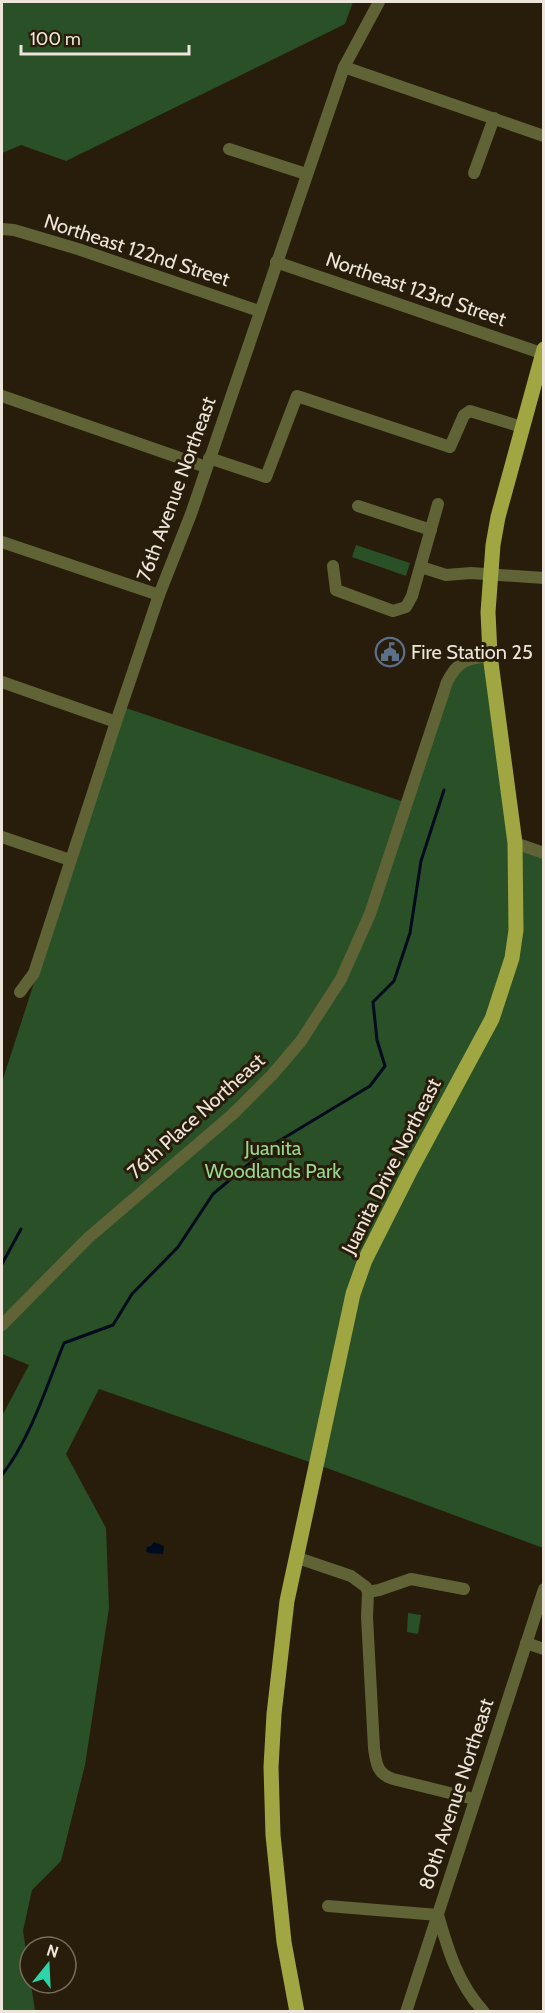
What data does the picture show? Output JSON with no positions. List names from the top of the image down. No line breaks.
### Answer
{"streets":{"main road":["Juanita Drive Northeast"],"street":["Northeast 122nd Street","Northeast 123rd Street","76th Avenue Northeast","76th Place Northeast","80th Avenue Northeast"]},"crossings":[["Northeast 122nd Street","76th Avenue Northeast"],["Northeast 123rd Street","76th Avenue Northeast"],["Northeast 123rd Street","Juanita Drive Northeast"],["76th Place Northeast","Juanita Drive Northeast"]],"parks":["Juanita Woodlands Park"],"places":{"public building":["Fire Station 25"]},"scale_bar":"100 m","north":"top"}
